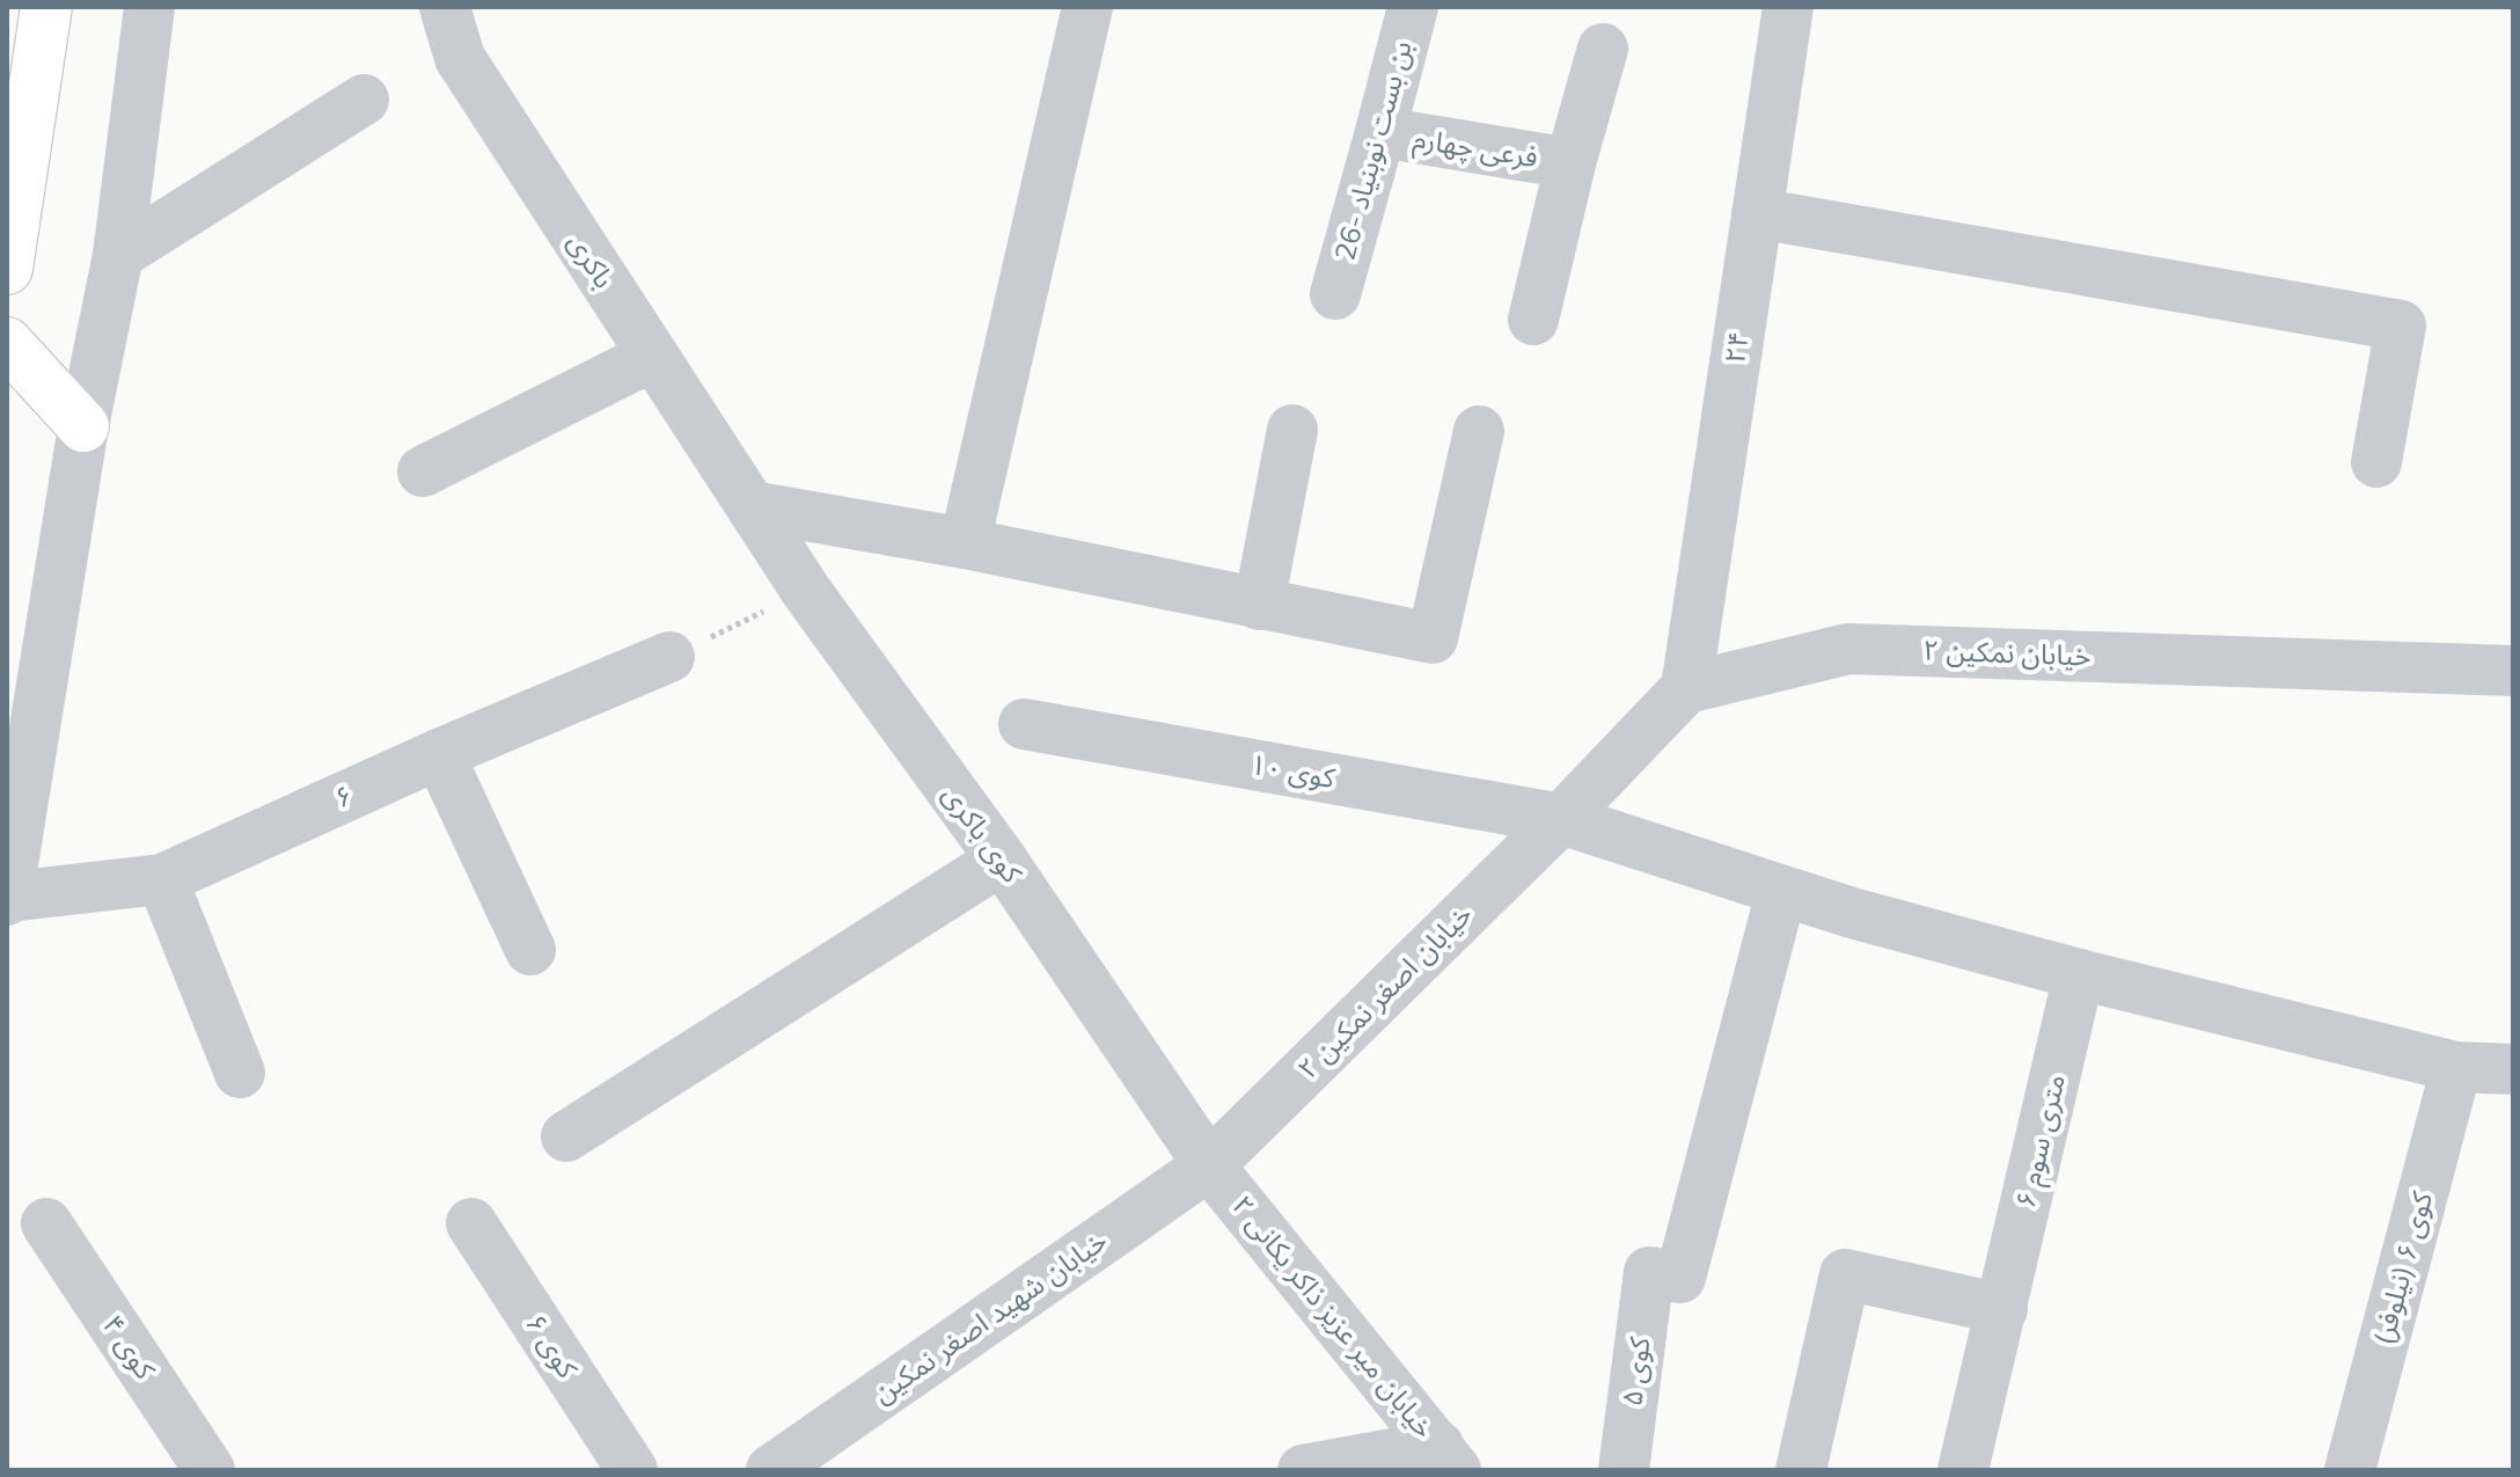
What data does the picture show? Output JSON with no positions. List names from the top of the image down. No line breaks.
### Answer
{"streets":{"street":["فرعی چهارم","26- بن بست نوبنیاد","باکری","۲۴","خیابان نمکین ۲","کوی ۱۰","۶","کوی باکری","خیابان اصغر نمکین ۲","۶ متری سوم","کوی ۶ (نیلوفر)","خیابان شهید اصغر نمکین","۲ خیابان میر عزیز ذاکر یکانی","کوی ۶","کوی ۴","کوی ۵"]},"crossings":[["فرعی چهارم","26- بن بست نوبنیاد"],["باکری","کوی باکری"],["۲۴","خیابان نمکین ۲"],["کوی ۱۰","خیابان اصغر نمکین ۲"],["کوی ۱۰","۶ متری سوم"],["کوی ۱۰","کوی ۶ (نیلوفر)"],["کوی ۱۰","کوی ۵"],["کوی باکری","خیابان اصغر نمکین ۲"],["کوی باکری","خیابان شهید اصغر نمکین"],["کوی باکری","۲ خیابان میر عزیز ذاکر یکانی"],["خیابان اصغر نمکین ۲","خیابان شهید اصغر نمکین"],["خیابان اصغر نمکین ۲","۲ خیابان میر عزیز ذاکر یکانی"],["خیابان شهید اصغر نمکین","۲ خیابان میر عزیز ذاکر یکانی"]]}
